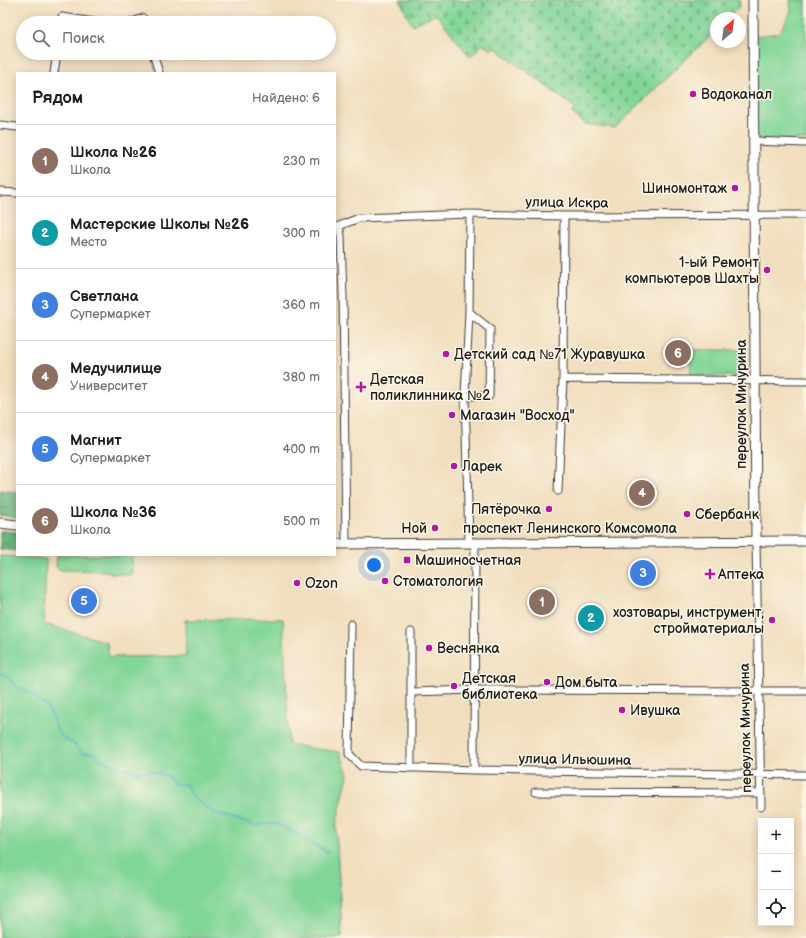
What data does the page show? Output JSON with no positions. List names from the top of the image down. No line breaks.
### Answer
{"streets":{"main road":["переулок Мичурина","проспект Ленинского Комсомола"],"street":["улица Искра","улица Ильюшина"]},"crossings":[["улица Искра","переулок Мичурина"],["переулок Мичурина","проспект Ленинского Комсомола"],["переулок Мичурина","улица Ильюшина"]],"places":{"other":["Водоканал","Шиномонтаж","1-ый Ремонт компьютеров Шахты","Детский сад №71 Журавушка","Магазин \"Восход\"","Ларек","Пятёрочка","Сбербанк","Ной","Стоматология","Ozon","хозтовары, инструмент, стройматериалы","Веснянка","Дом быта","Детская библиотека","Ивушка"],"health":["Детская поликлинника №2","Аптека"],"transit":["Машиносчетная"]},"north":"top right","page":{"search":"Поиск","heading":["Рядом","Найдено: 6"],"list":[{"mark":"1","name":"Школа №26","note":"Школа","value":"230 m"},{"mark":"2","name":"Мастерские Школы №26","note":"Место","value":"300 m"},{"mark":"3","name":"Светлана","note":"Супермаркет","value":"360 m"},{"mark":"4","name":"Медучилище","note":"Университет","value":"380 m"},{"mark":"5","name":"Магнит","note":"Супермаркет","value":"400 m"},{"mark":"6","name":"Школа №36","note":"Школа","value":"500 m"}],"pins":["6","4","3","5","1","2"],"map_buttons":["+","−"]}}
